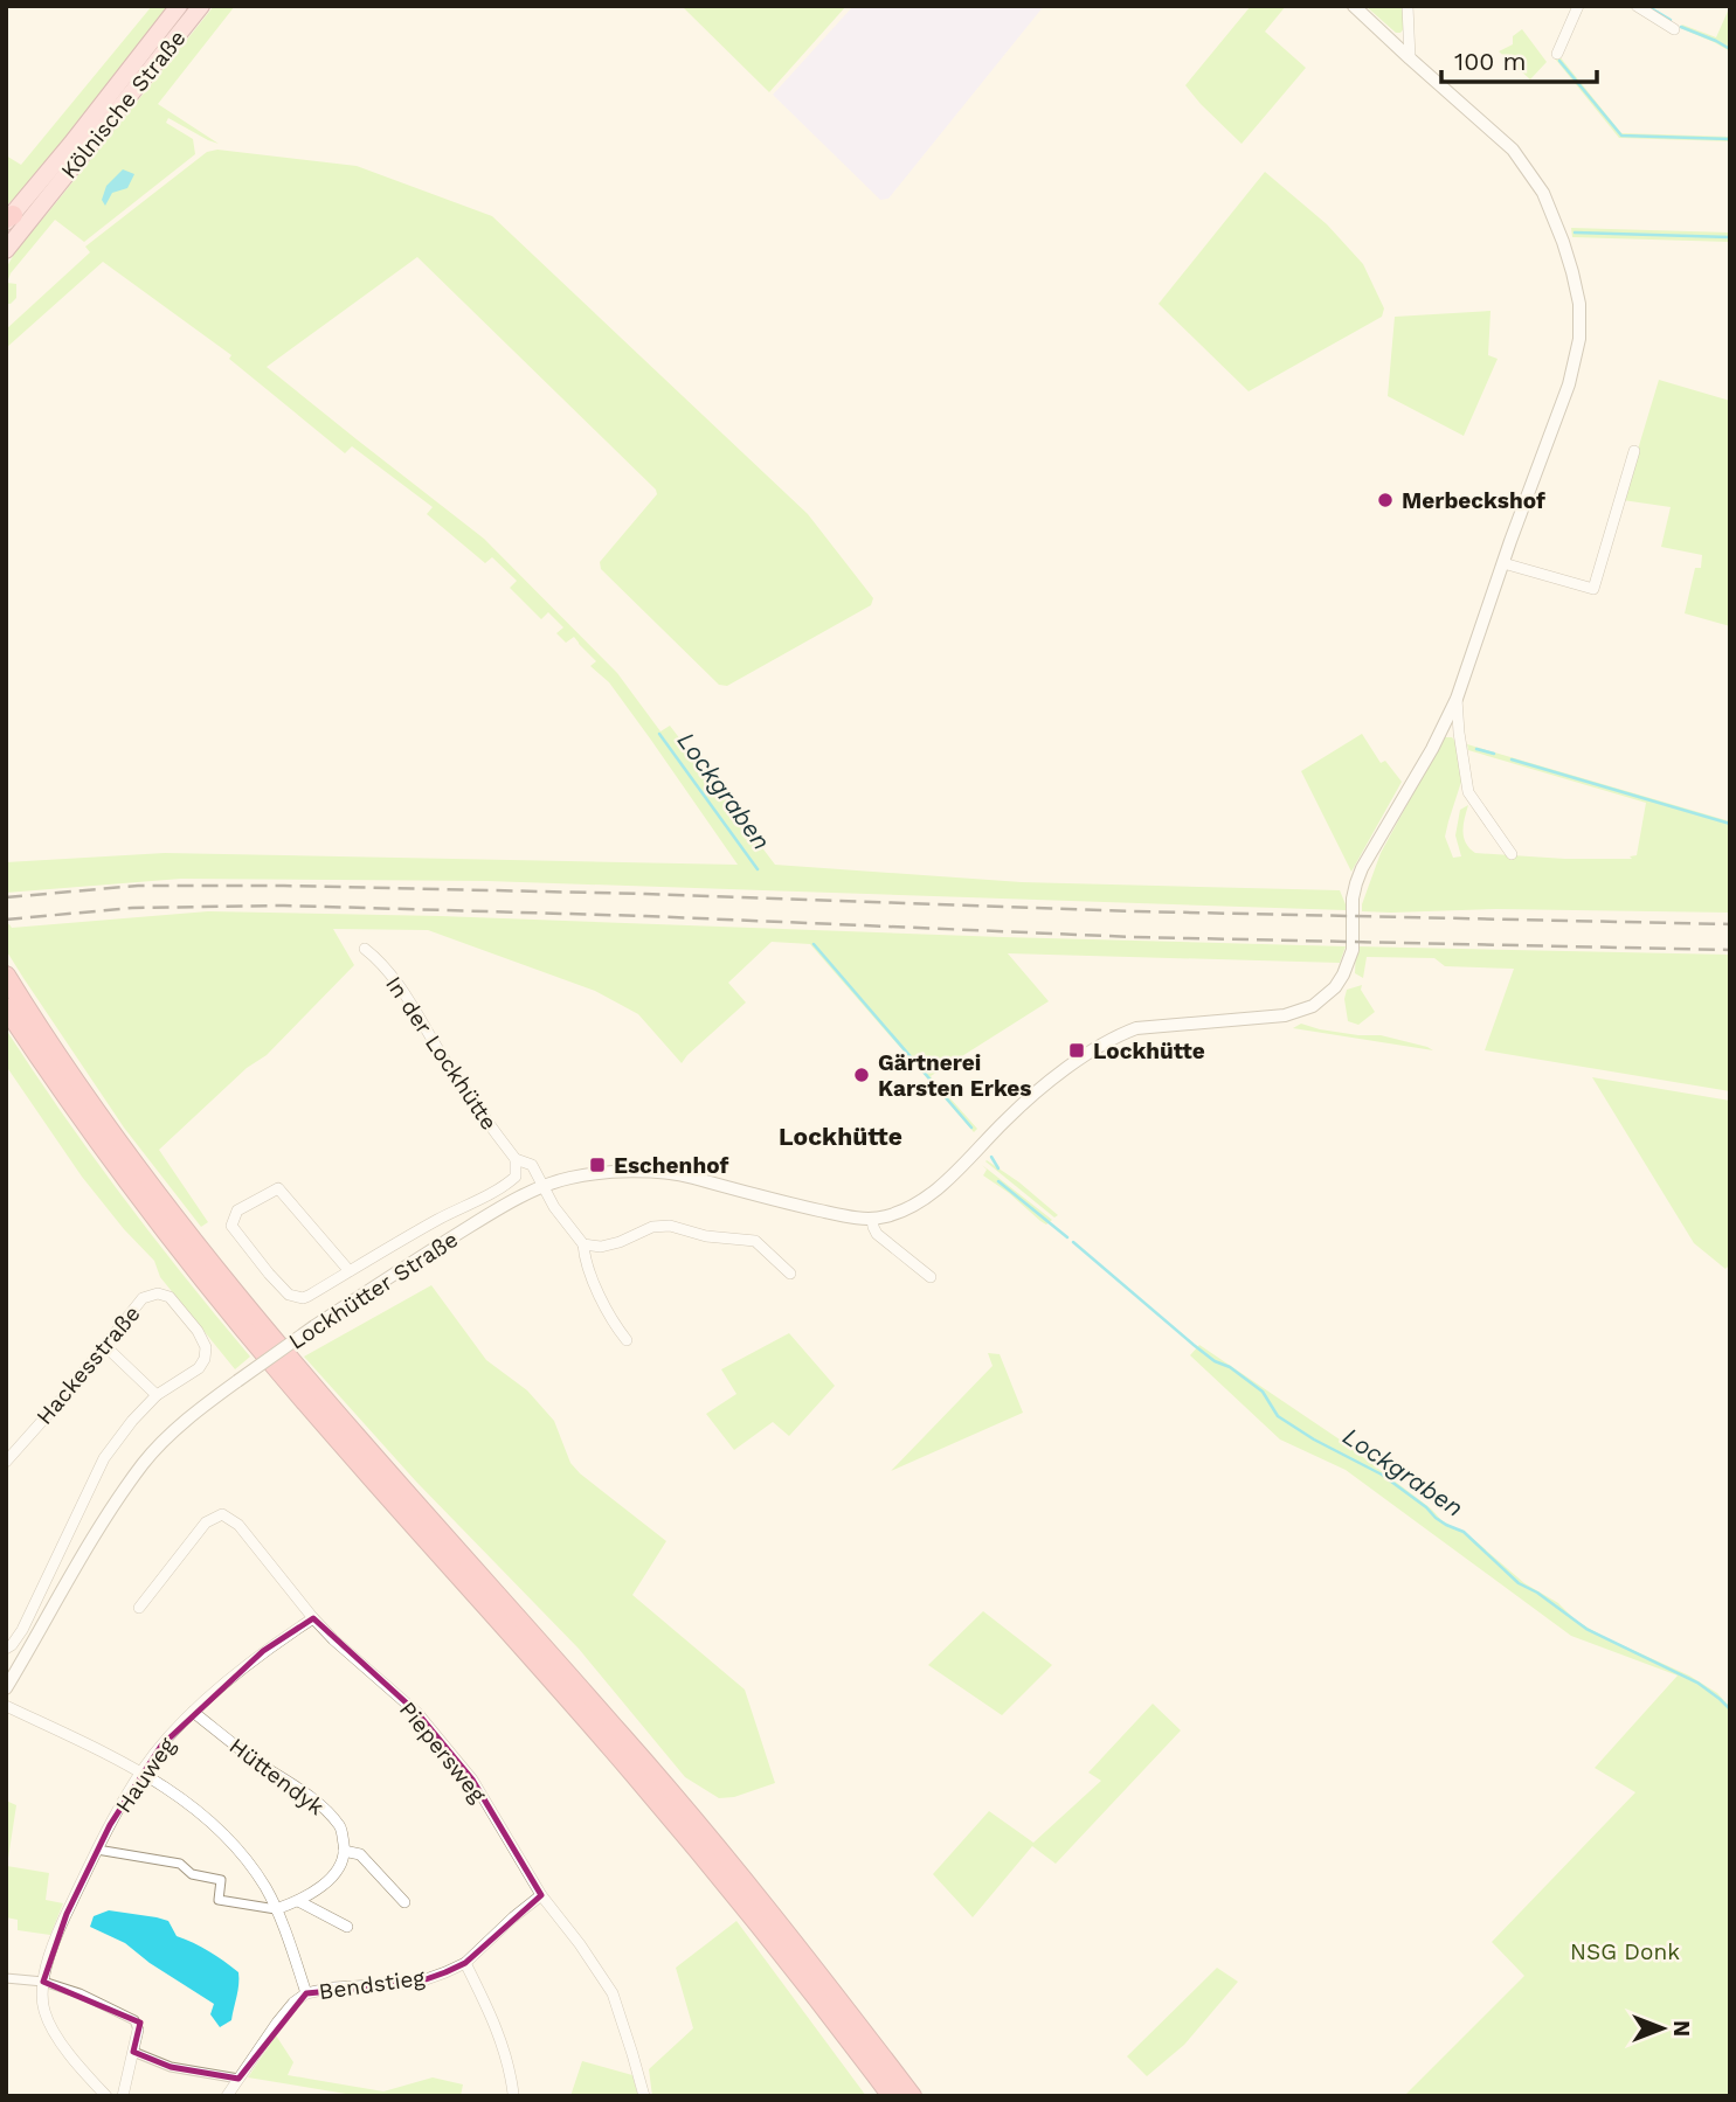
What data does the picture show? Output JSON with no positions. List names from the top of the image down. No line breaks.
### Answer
{"streets":{"main road":["Kölnische Straße"],"street":["In der Lockhütte","Lockhütter Straße","Hackesstraße","Piepersweg","Hauweg","Hüttendyk","Bendstieg"]},"crossings":[["In der Lockhütte","Lockhütter Straße"],["Piepersweg","Hauweg"],["Piepersweg","Bendstieg"],["Hauweg","Hüttendyk"]],"districts":["Lockhütte"],"water":["Lockgraben"],"parks":["NSG Donk"],"places":{"other":["Merbeckshof","Gärtnerei Karsten Erkes"],"transit":["Lockhütte","Eschenhof"]},"scale_bar":"100 m","north":"right"}
